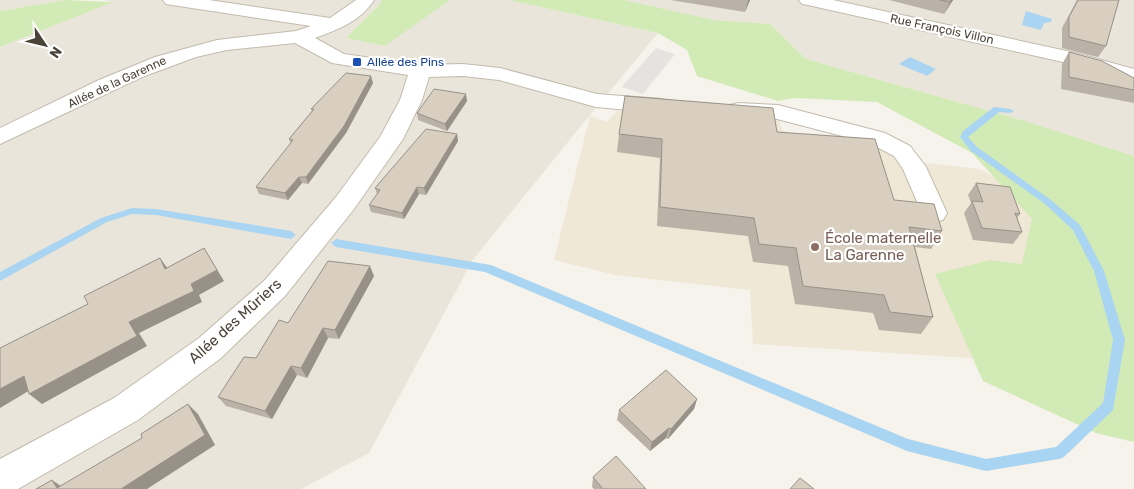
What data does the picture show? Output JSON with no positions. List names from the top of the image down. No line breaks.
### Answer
{"streets":{"street":["Rue François Villon","Allée de la Garenne","Allée des Mûriers"]},"places":{"transit":["Allée des Pins"],"other":["École maternelle La Garenne"]},"north":"bottom right"}
